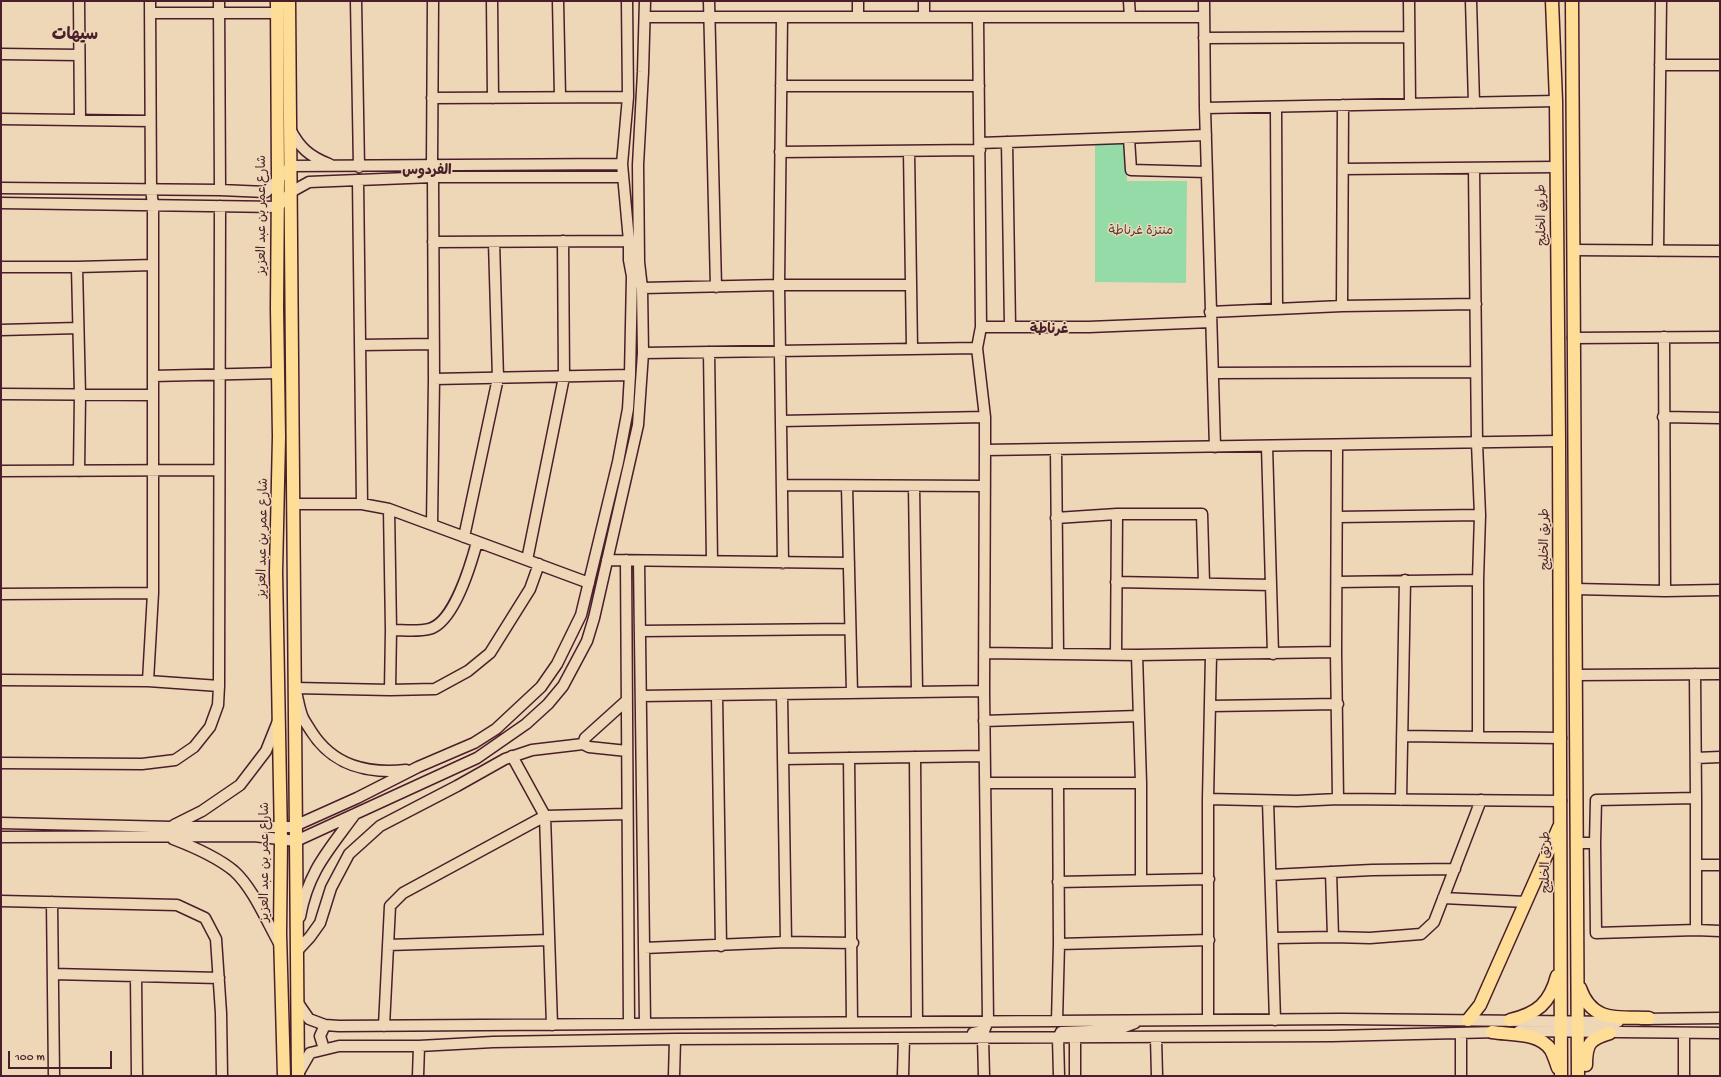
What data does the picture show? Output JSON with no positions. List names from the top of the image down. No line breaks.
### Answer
{"streets":{"main road":["شارع عمر بن عبد العزيز","طريق الخليج"]},"districts":["سيهات","الفردوس","غرناطة"],"parks":["منتزة غرناطة"],"scale_bar":"100 m"}
